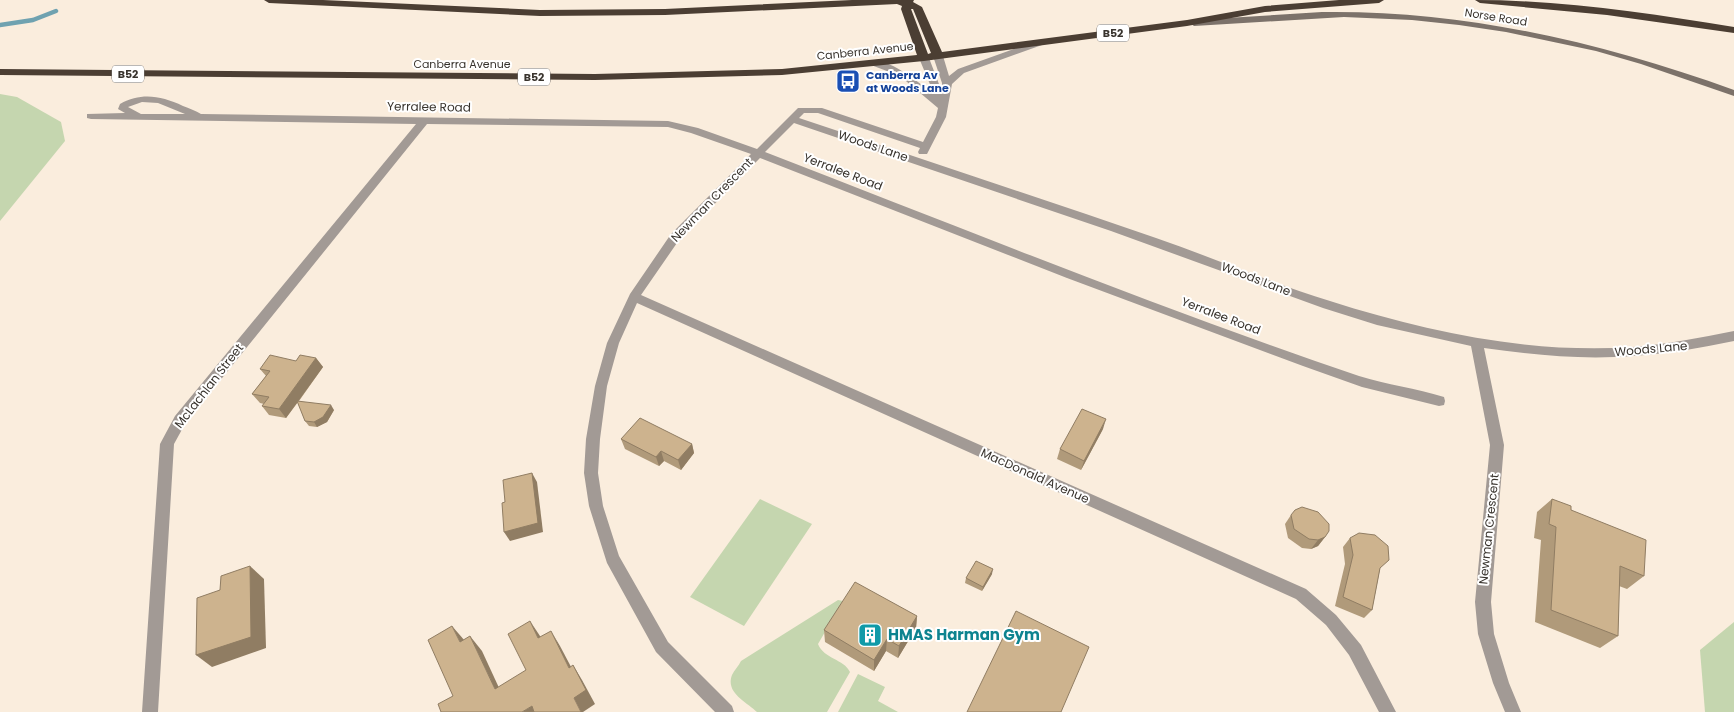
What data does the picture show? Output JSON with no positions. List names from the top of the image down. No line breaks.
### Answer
{"streets":{"highway":["B52","Canberra Avenue"],"main road":["Norse Road"],"street":["Yerralee Road","Woods Lane","Newman Crescent","McLachlan Street","MacDonald Avenue"]},"crossings":[["Norse Road","Canberra Avenue"],["Yerralee Road","Newman Crescent"],["Yerralee Road","McLachlan Street"],["Woods Lane","Newman Crescent"],["Newman Crescent","MacDonald Avenue"]],"places":{"bus stop":["Canberra Av at Woods Lane"],"building":["HMAS Harman Gym"]}}
